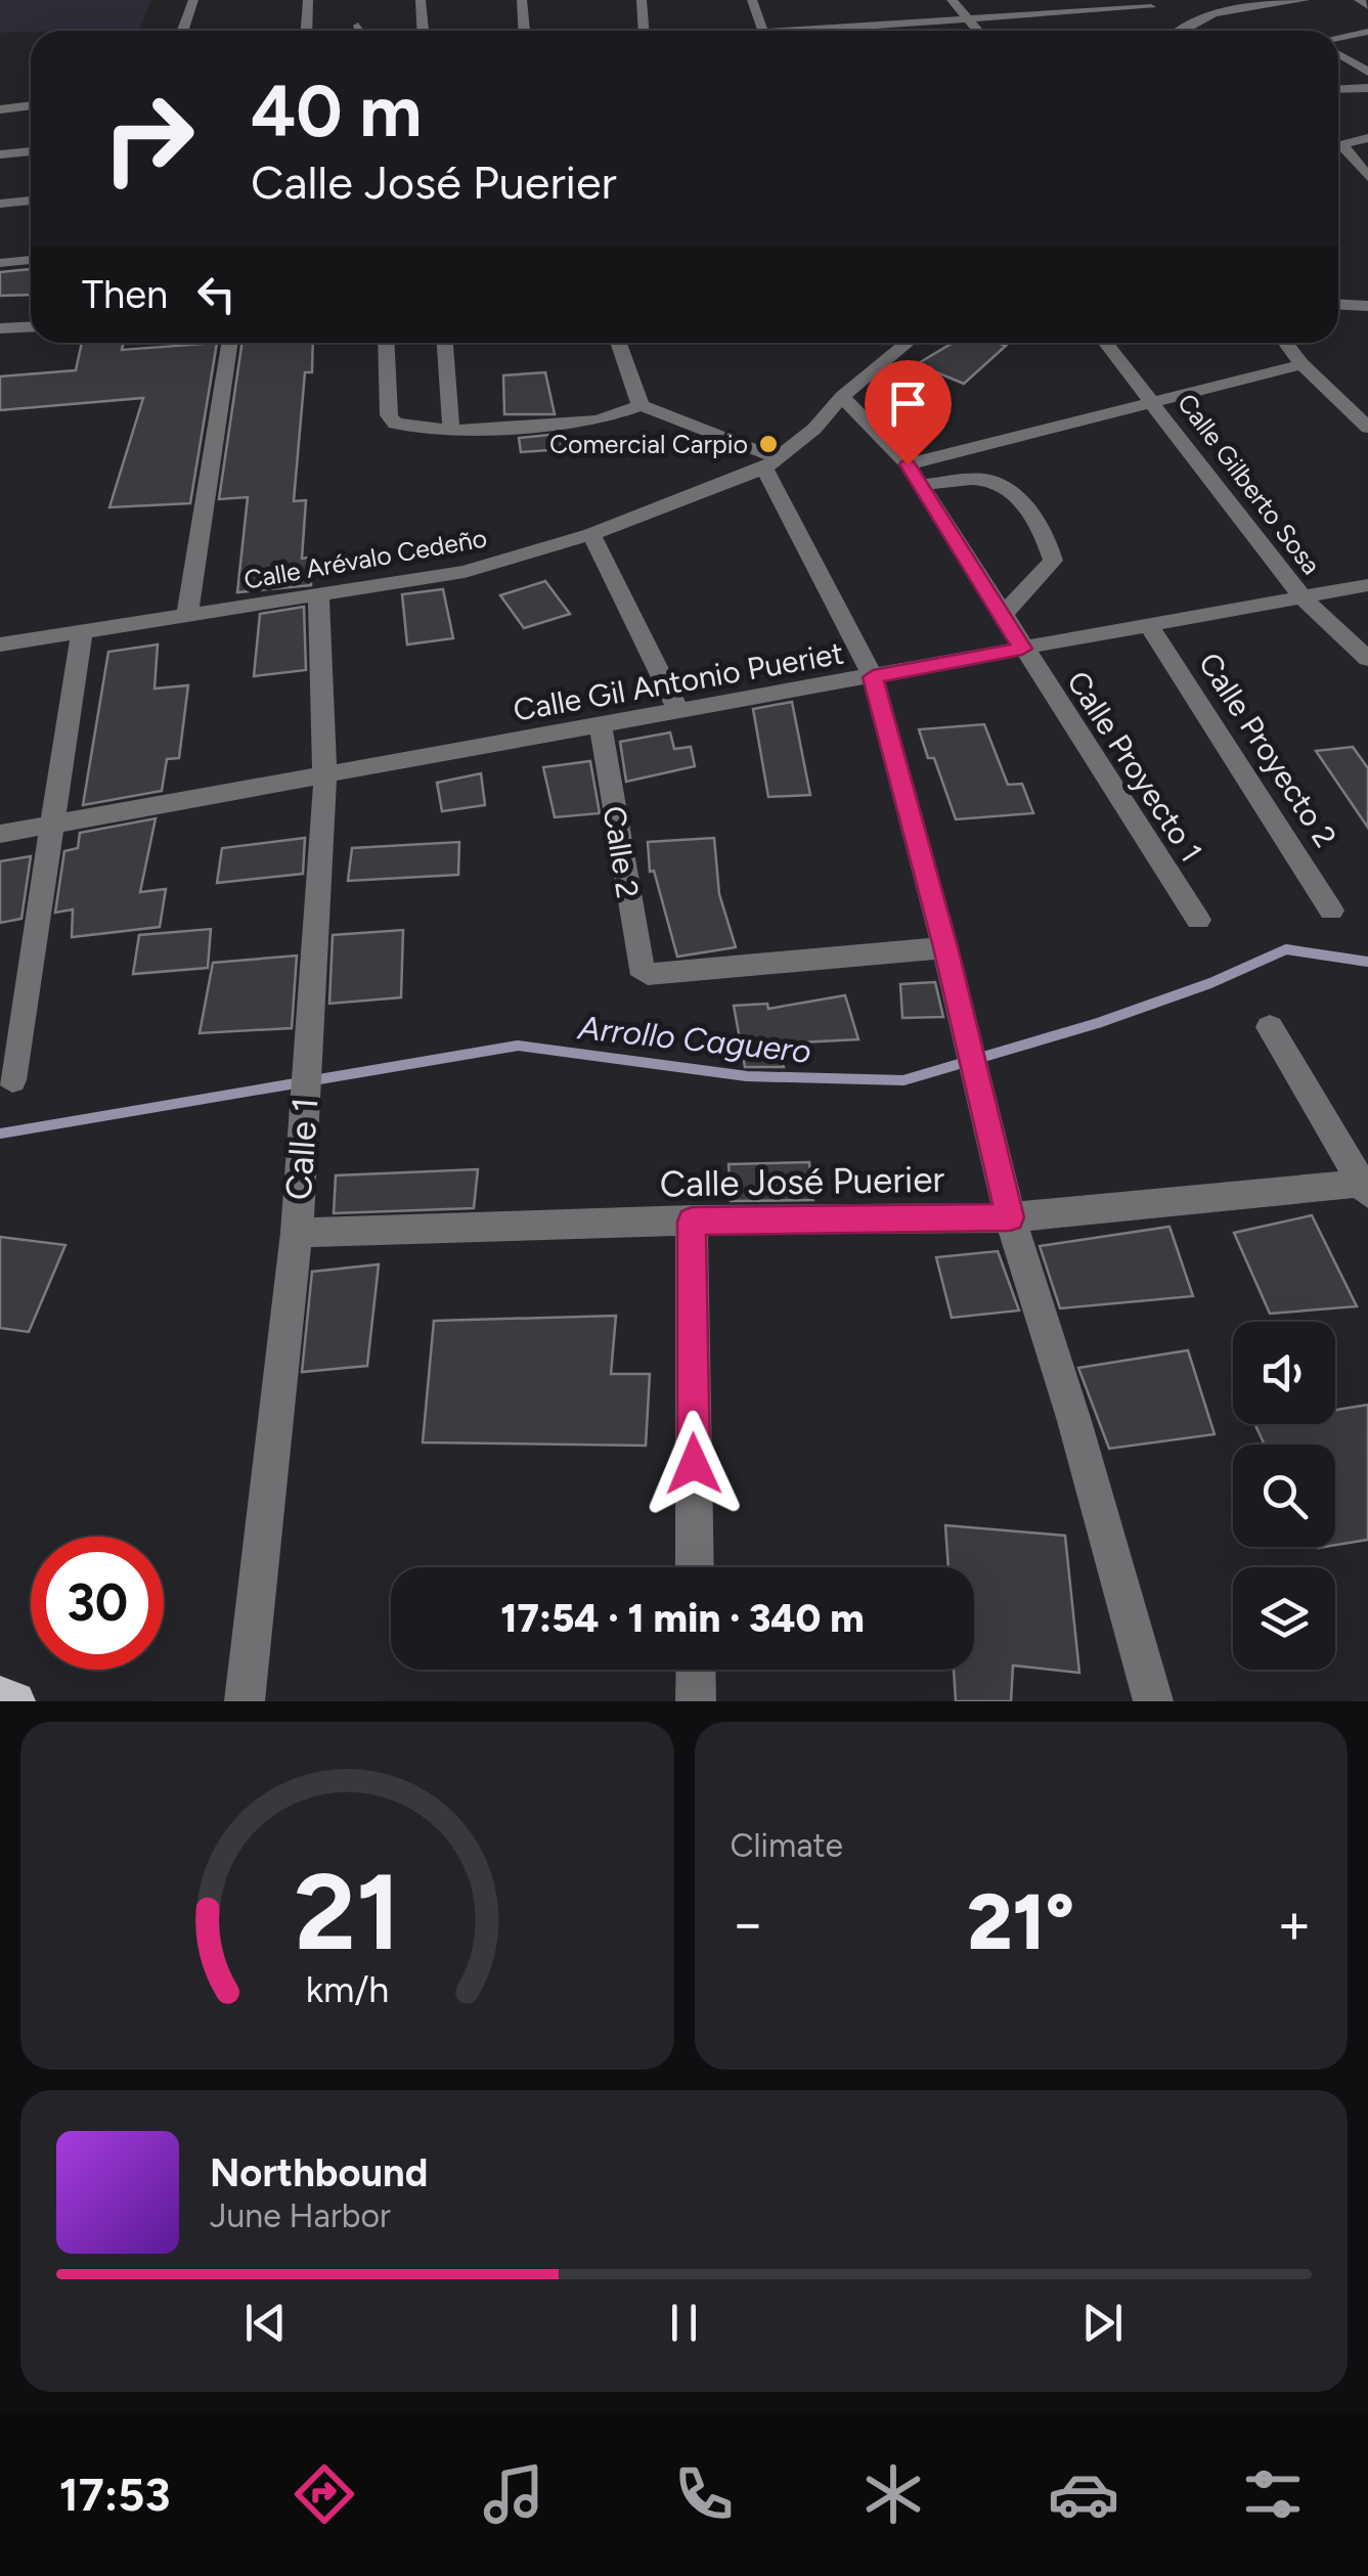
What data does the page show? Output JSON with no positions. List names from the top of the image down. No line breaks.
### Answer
{"streets":{"street":["Calle Gilberto Sosa","Calle Arévalo Cedeño","Calle Gil Antonio Pueriet","Calle Proyecto 2","Calle Proyecto 1","Calle 2","Calle 1","Calle José Puerier"]},"crossings":[["Calle Gilberto Sosa","Calle Gil Antonio Pueriet"],["Calle Arévalo Cedeño","Calle Proyecto 1"],["Calle Arévalo Cedeño","Calle 1"],["Calle Gil Antonio Pueriet","Calle Proyecto 2"],["Calle Gil Antonio Pueriet","Calle Proyecto 1"],["Calle Gil Antonio Pueriet","Calle 2"],["Calle Gil Antonio Pueriet","Calle 1"],["Calle 1","Calle José Puerier"]],"water":["Arrollo Caguero"],"places":["Comercial Carpio"],"page":{"turn":["40 m","Calle José Puerier"],"then":"Then","limit":"30","trip":"17:54 · 1 min · 340 m","tile":"Climate","heat":["−","21°","+"],"song":["Northbound","June Harbor"],"tabs":"17:53","gauge":["21","km/h"]}}
